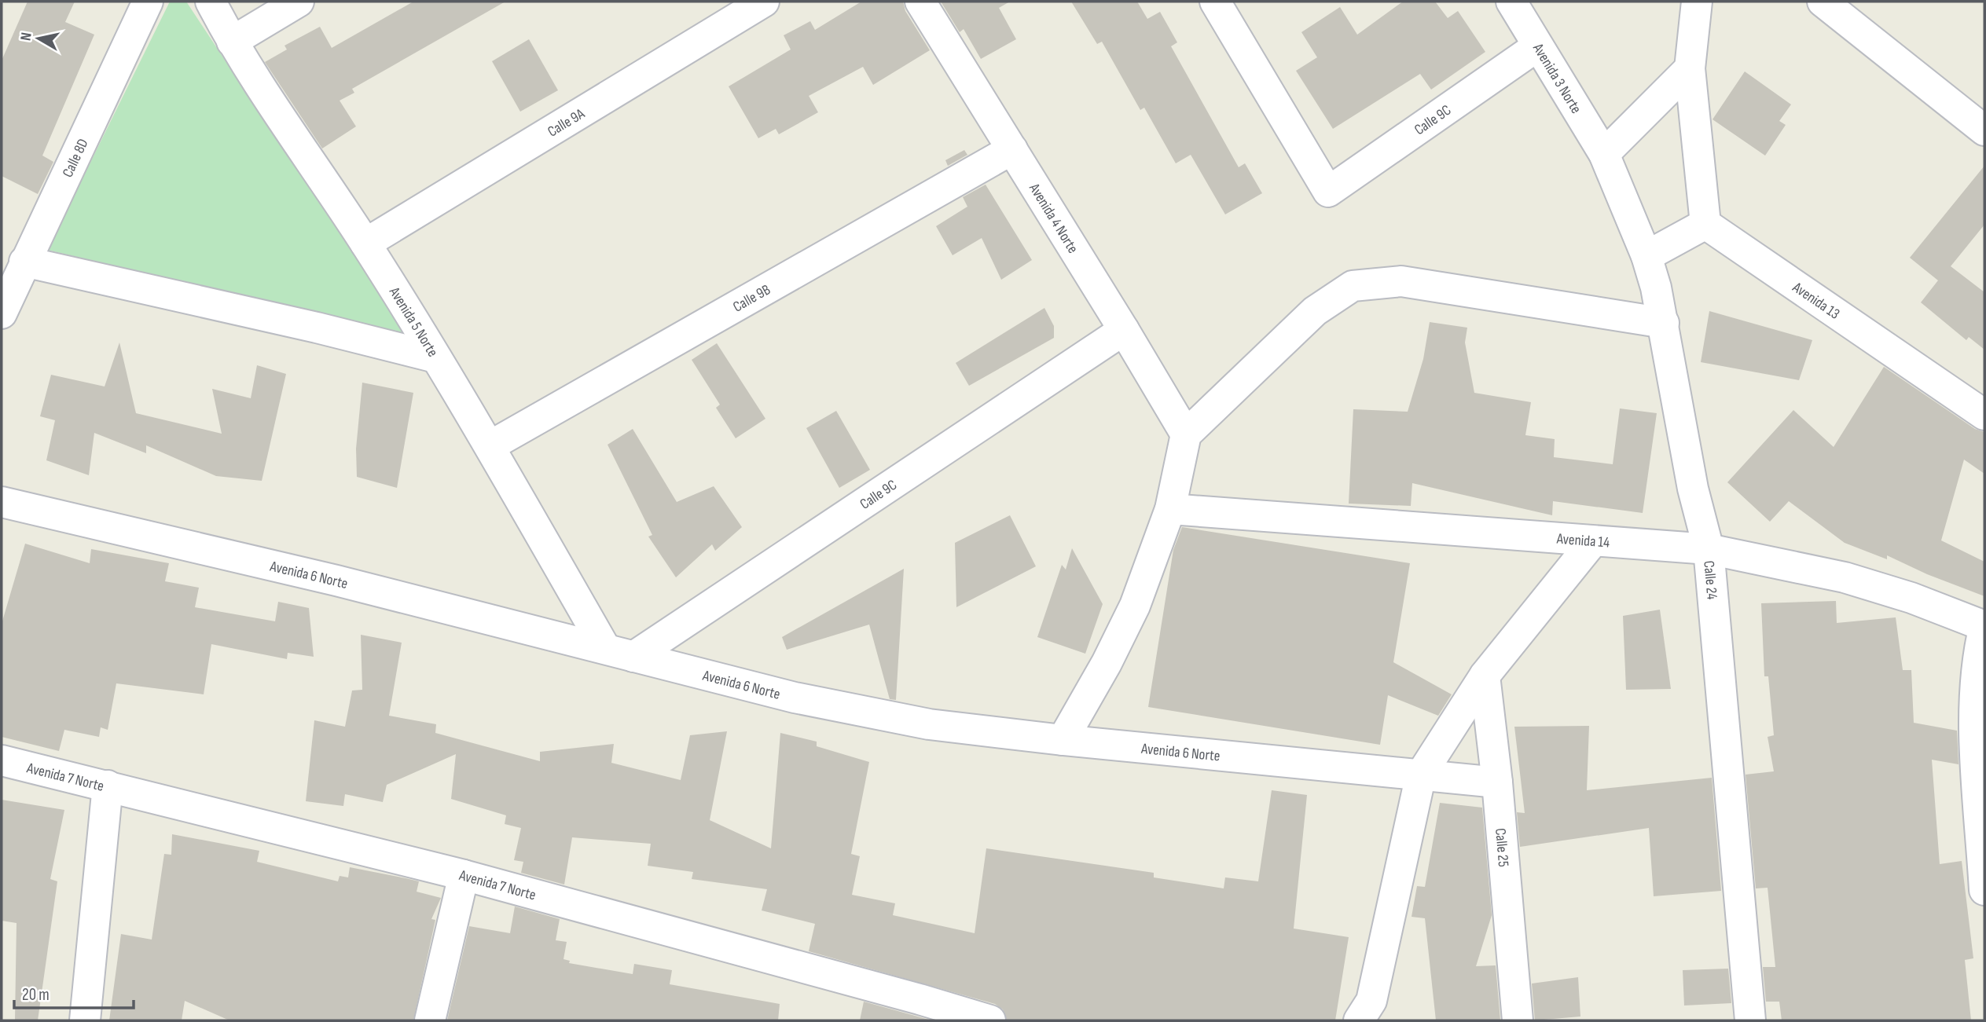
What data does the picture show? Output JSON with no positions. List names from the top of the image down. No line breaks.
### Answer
{"streets":{"street":["Avenida 3 Norte","Calle 9C","Calle 9A","Calle 8D","Avenida 4 Norte","Calle 9B","Avenida 13","Avenida 5 Norte","Avenida 14","Avenida 6 Norte","Calle 24","Avenida 7 Norte","Calle 25"]},"crossings":[["Avenida 3 Norte","Calle 9C"],["Avenida 3 Norte","Calle 24"],["Calle 9C","Avenida 4 Norte"],["Calle 9C","Avenida 6 Norte"],["Calle 9A","Avenida 5 Norte"],["Avenida 4 Norte","Calle 9B"],["Calle 9B","Avenida 5 Norte"],["Avenida 5 Norte","Avenida 6 Norte"],["Avenida 14","Calle 24"],["Avenida 6 Norte","Calle 25"]],"scale_bar":"20 m","north":"left"}
